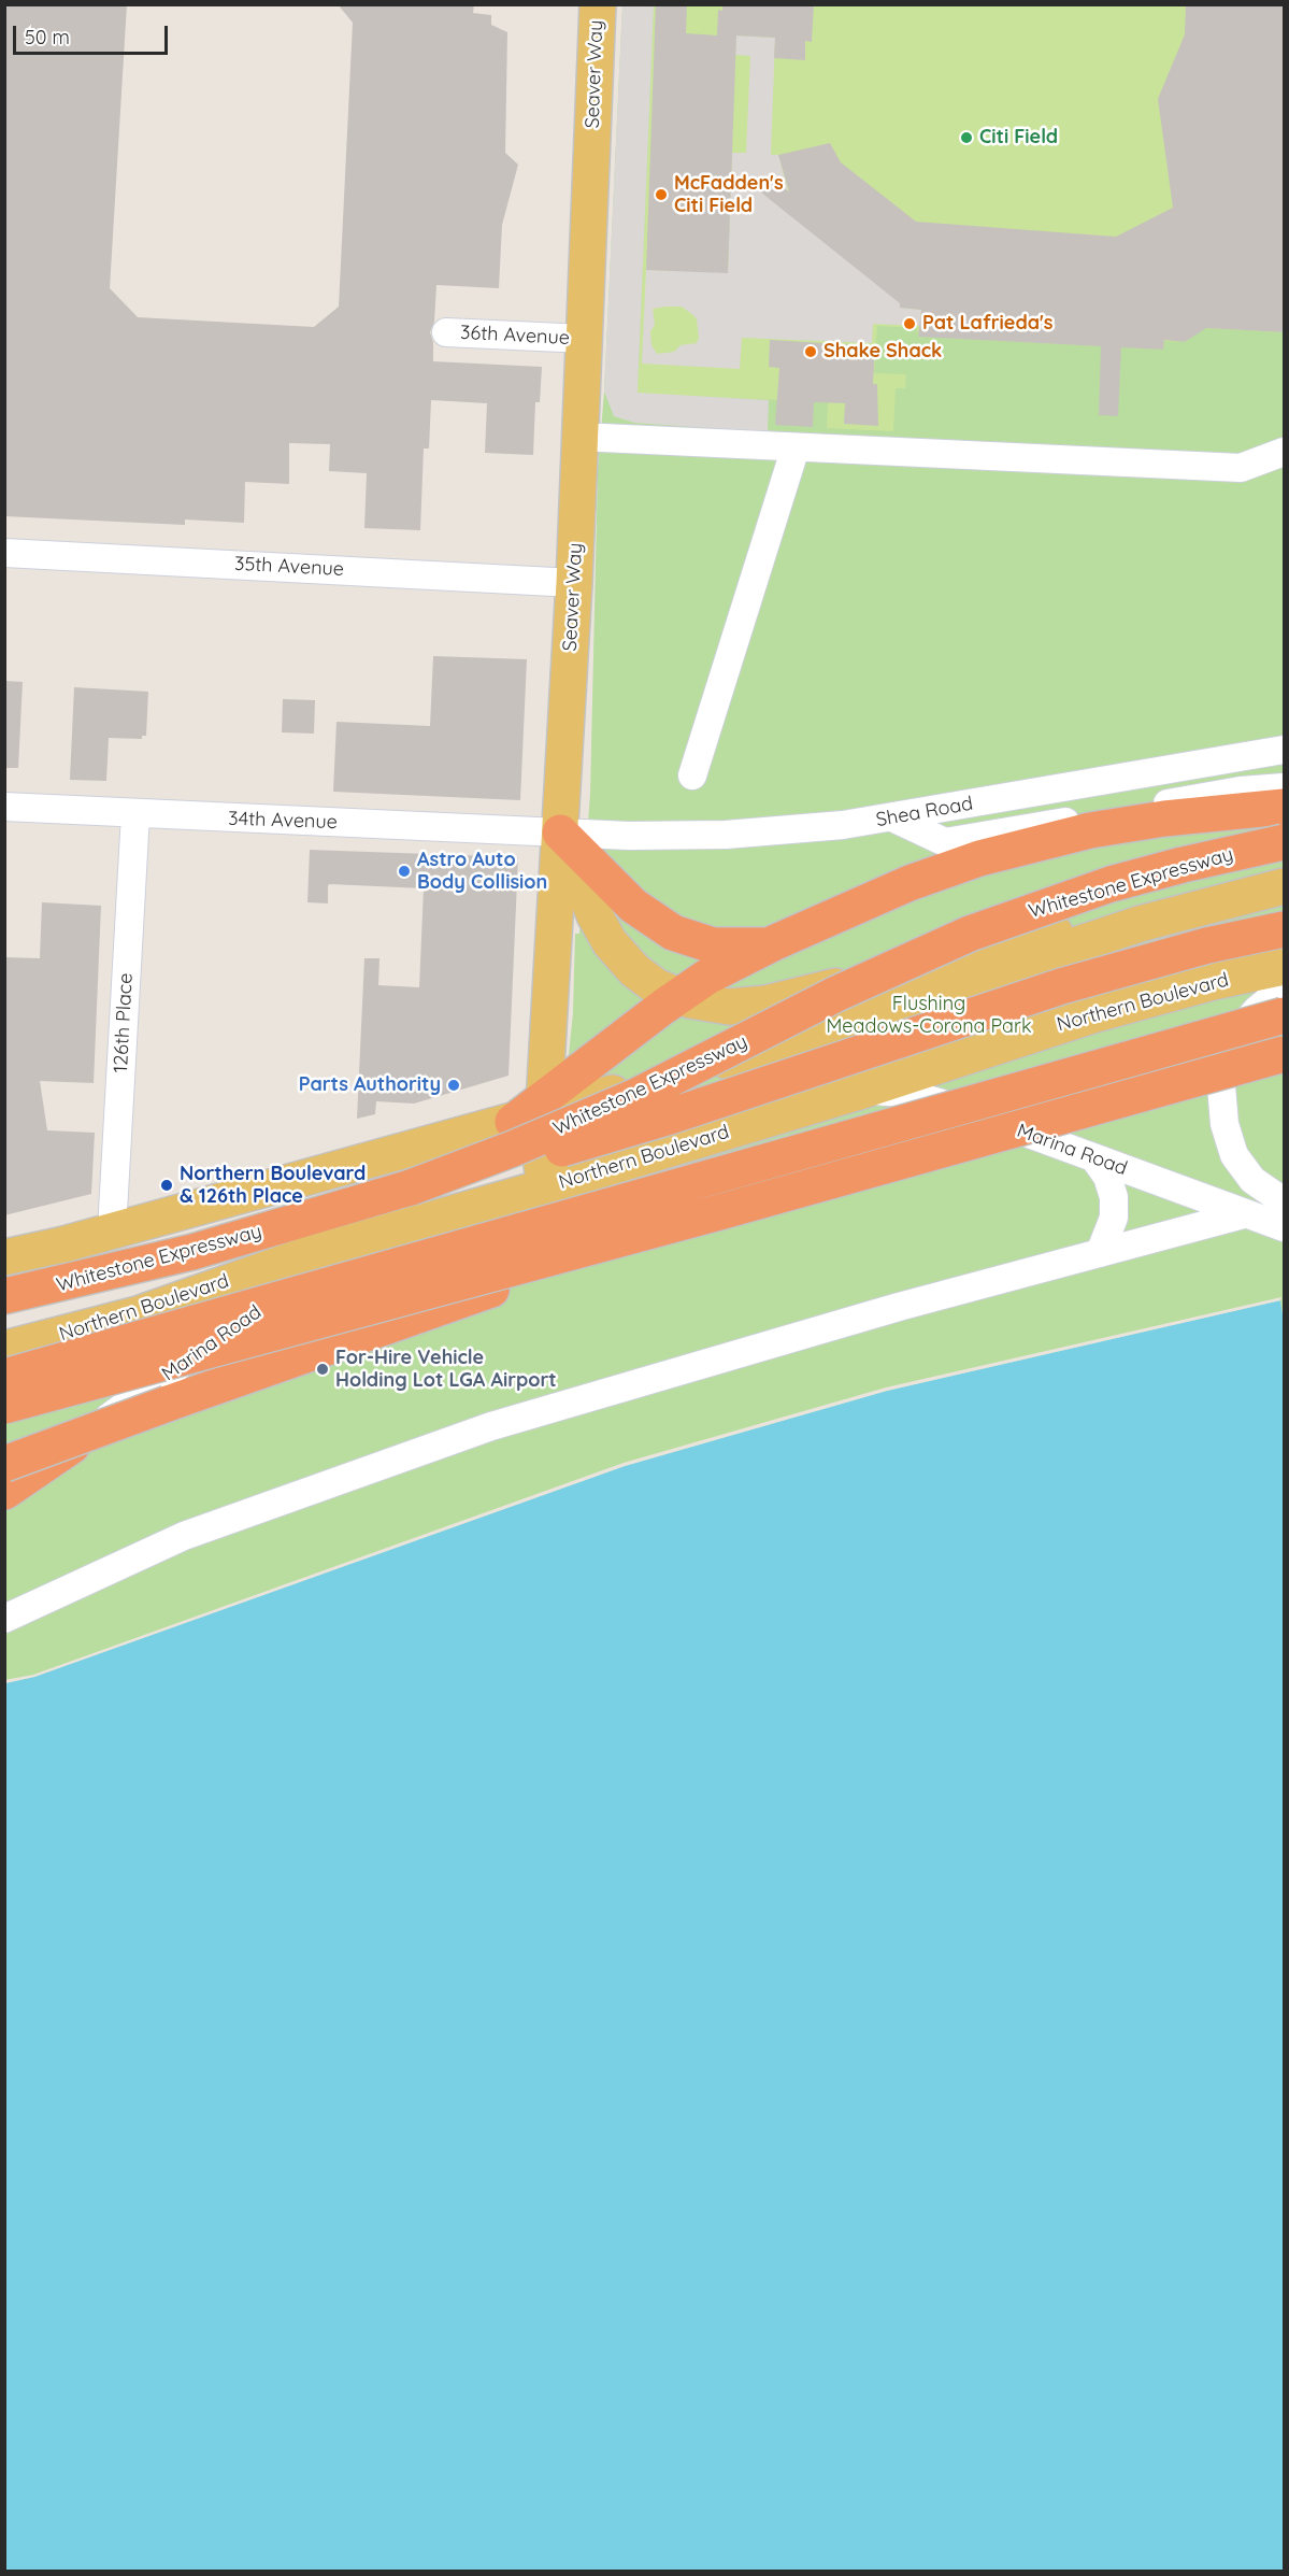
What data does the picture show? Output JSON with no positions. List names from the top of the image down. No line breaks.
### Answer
{"streets":{"highway":["Whitestone Expressway"],"main road":["Seaver Way","Northern Boulevard"],"street":["36th Avenue","35th Avenue","Shea Road","34th Avenue","126th Place","Marina Road"]},"crossings":[["Seaver Way","36th Avenue"],["Seaver Way","35th Avenue"],["Seaver Way","Shea Road"],["Seaver Way","34th Avenue"],["Seaver Way","Northern Boulevard"],["Shea Road","34th Avenue"],["34th Avenue","126th Place"],["Northern Boulevard","Marina Road"]],"parks":["Flushing Meadows-Corona Park"],"places":["Citi Field","McFadden's Citi Field","Pat Lafrieda's","Shake Shack","Astro Auto Body Collision","Parts Authority","Northern Boulevard & 126th Place","For-Hire Vehicle Holding Lot LGA Airport"],"scale_bar":"50 m"}
